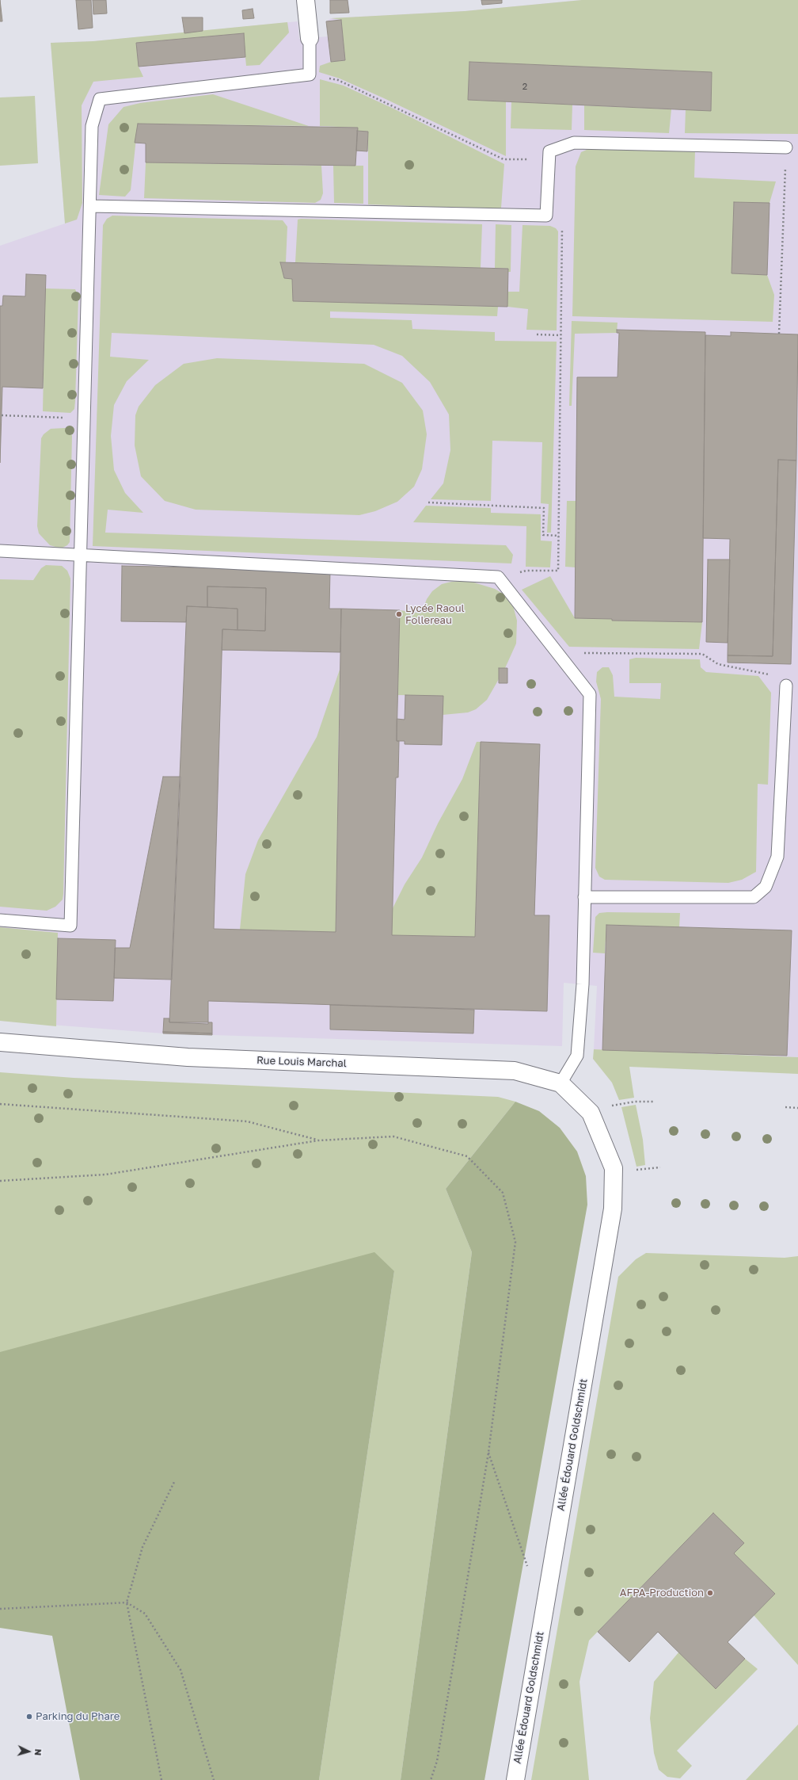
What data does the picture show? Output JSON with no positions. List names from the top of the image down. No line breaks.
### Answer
{"streets":{"street":["Rue Louis Marchal","Allée Édouard Goldschmidt"]},"crossings":[["Rue Louis Marchal","Allée Édouard Goldschmidt"]],"places":["Lycée Raoul Follereau","AFPA-Production","Parking du Phare"],"house_numbers":["2"],"north":"right"}
